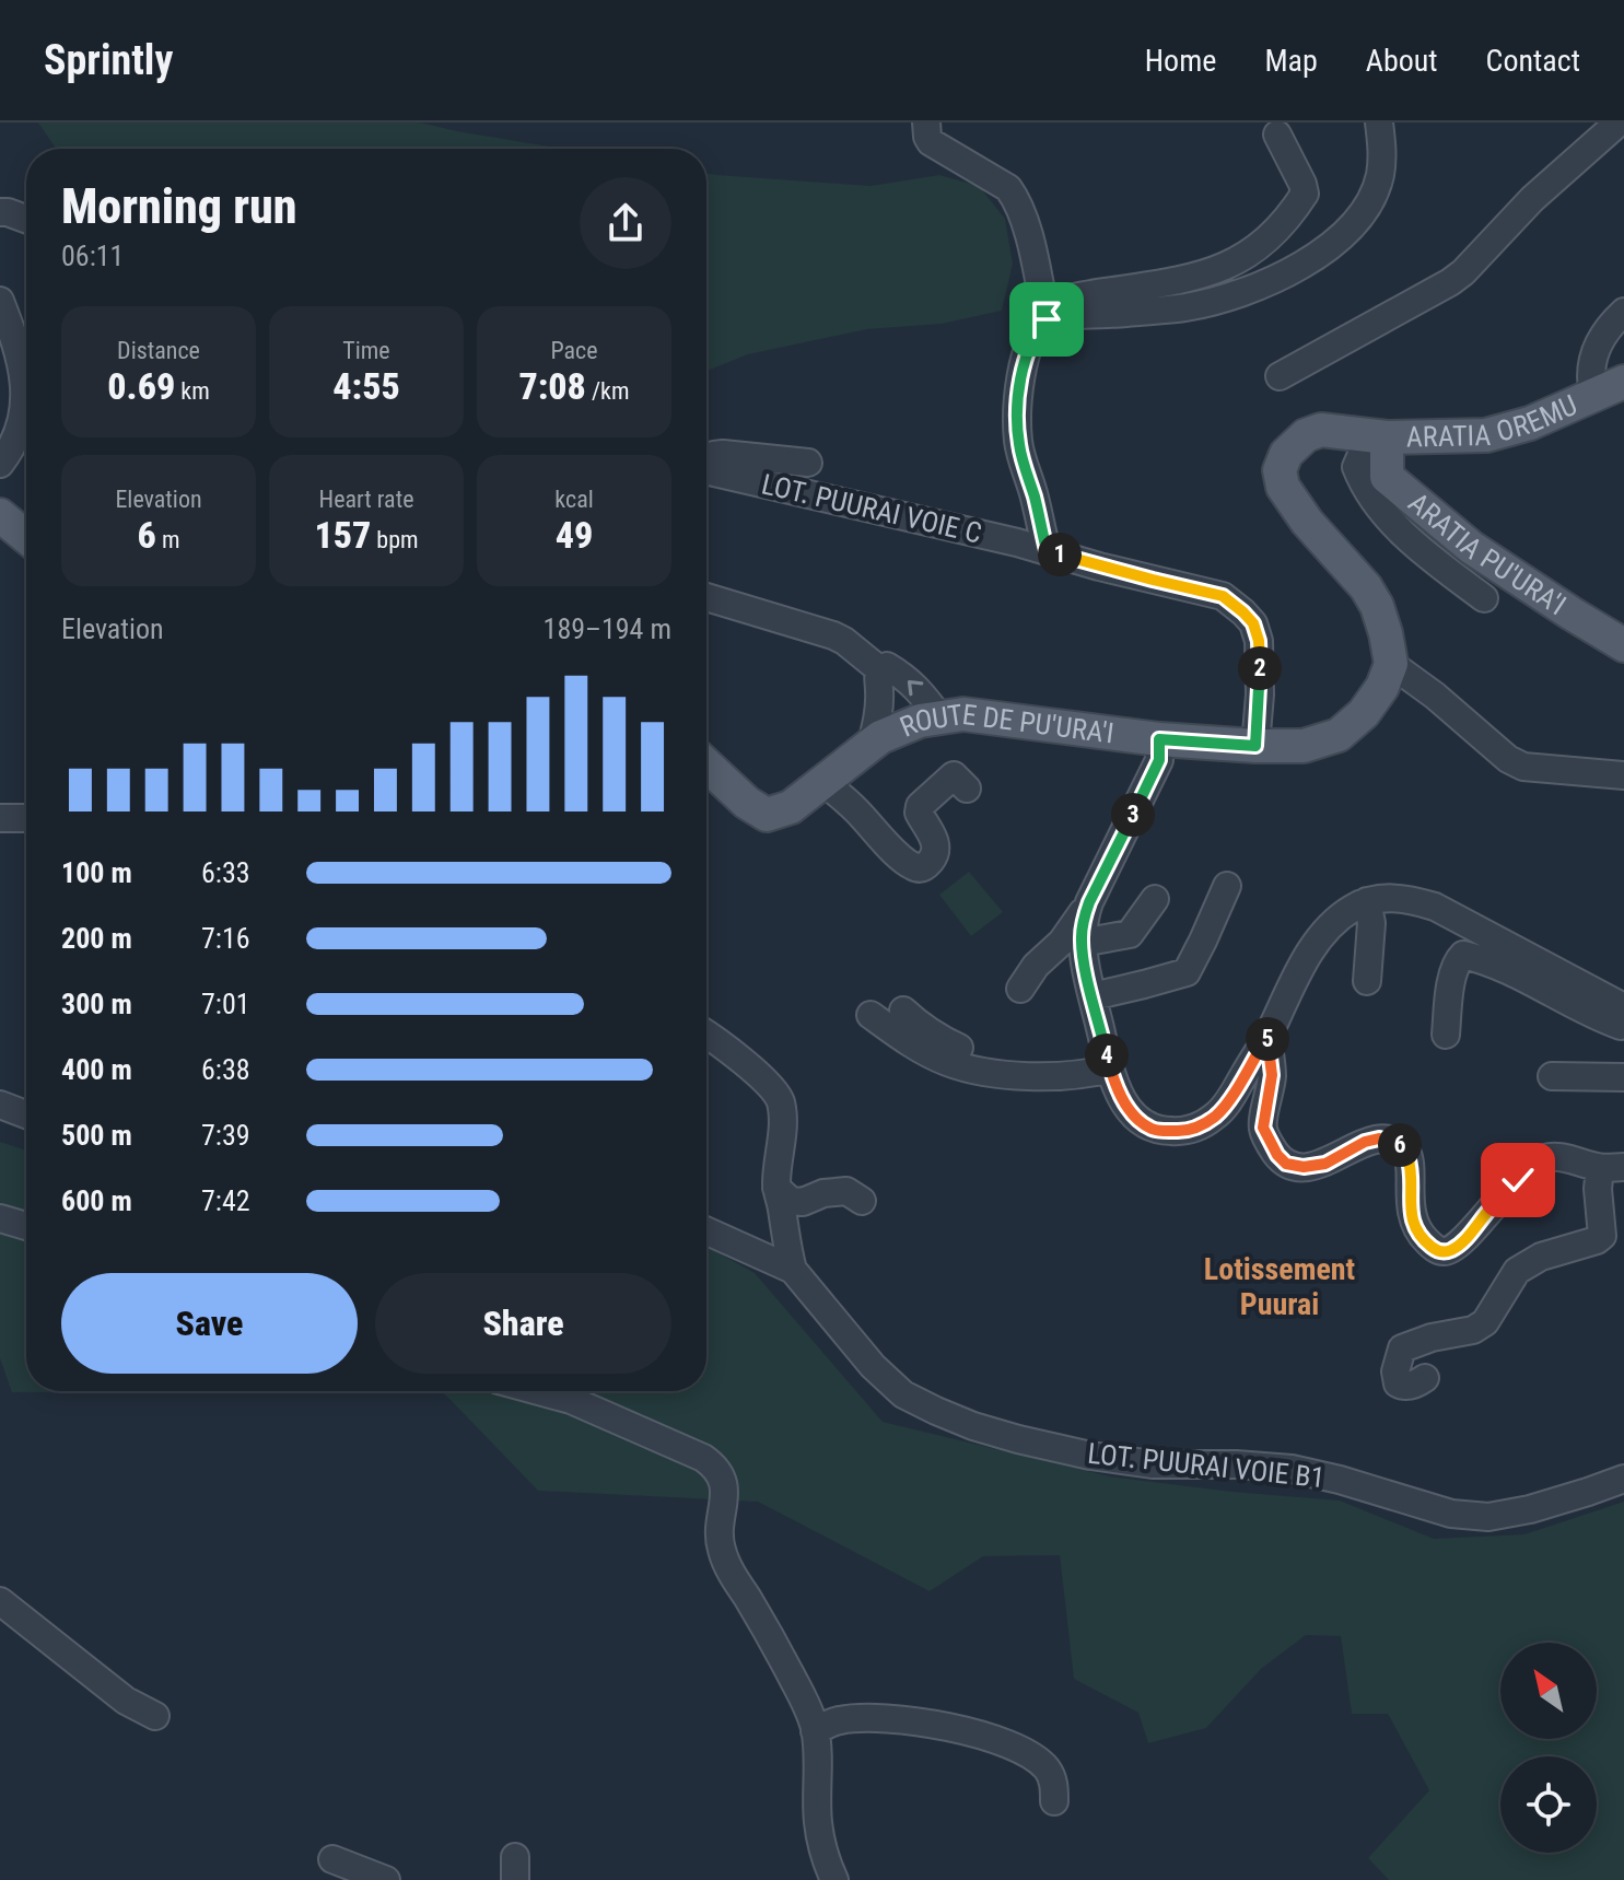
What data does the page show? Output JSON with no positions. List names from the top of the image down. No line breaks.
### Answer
{"streets":{"main road":["ARATIA OREMU","ARATIA PU'URA'I","ROUTE DE PU'URA'I"],"street":["LOT. PUURAI VOIE C","LOT. PUURAI VOIE B1"]},"crossings":[["ARATIA OREMU","ARATIA PU'URA'I"],["LOT. PUURAI VOIE C","ROUTE DE PU'URA'I"]],"districts":["Lotissement Puurai"],"north":"top left","page":{"header":"Sprintly","nav":["Home","Map","About","Contact"],"heading":["Morning run","06:11"],"stats":[["Distance","0.69 km"],["Time","4:55"],["Pace","7:08 /km"],["Elevation","6 m"],["Heart rate","157 bpm"],["kcal","49"]],"pins":["1","2","3","5","4","6"],"chart":["Elevation","189–194 m"],"list":[{"name":"100 m","note":"6:33"},{"name":"200 m","note":"7:16"},{"name":"300 m","note":"7:01"},{"name":"400 m","note":"6:38"},{"name":"500 m","note":"7:39"},{"name":"600 m","note":"7:42"}],"buttons":["Save","Share"]}}
